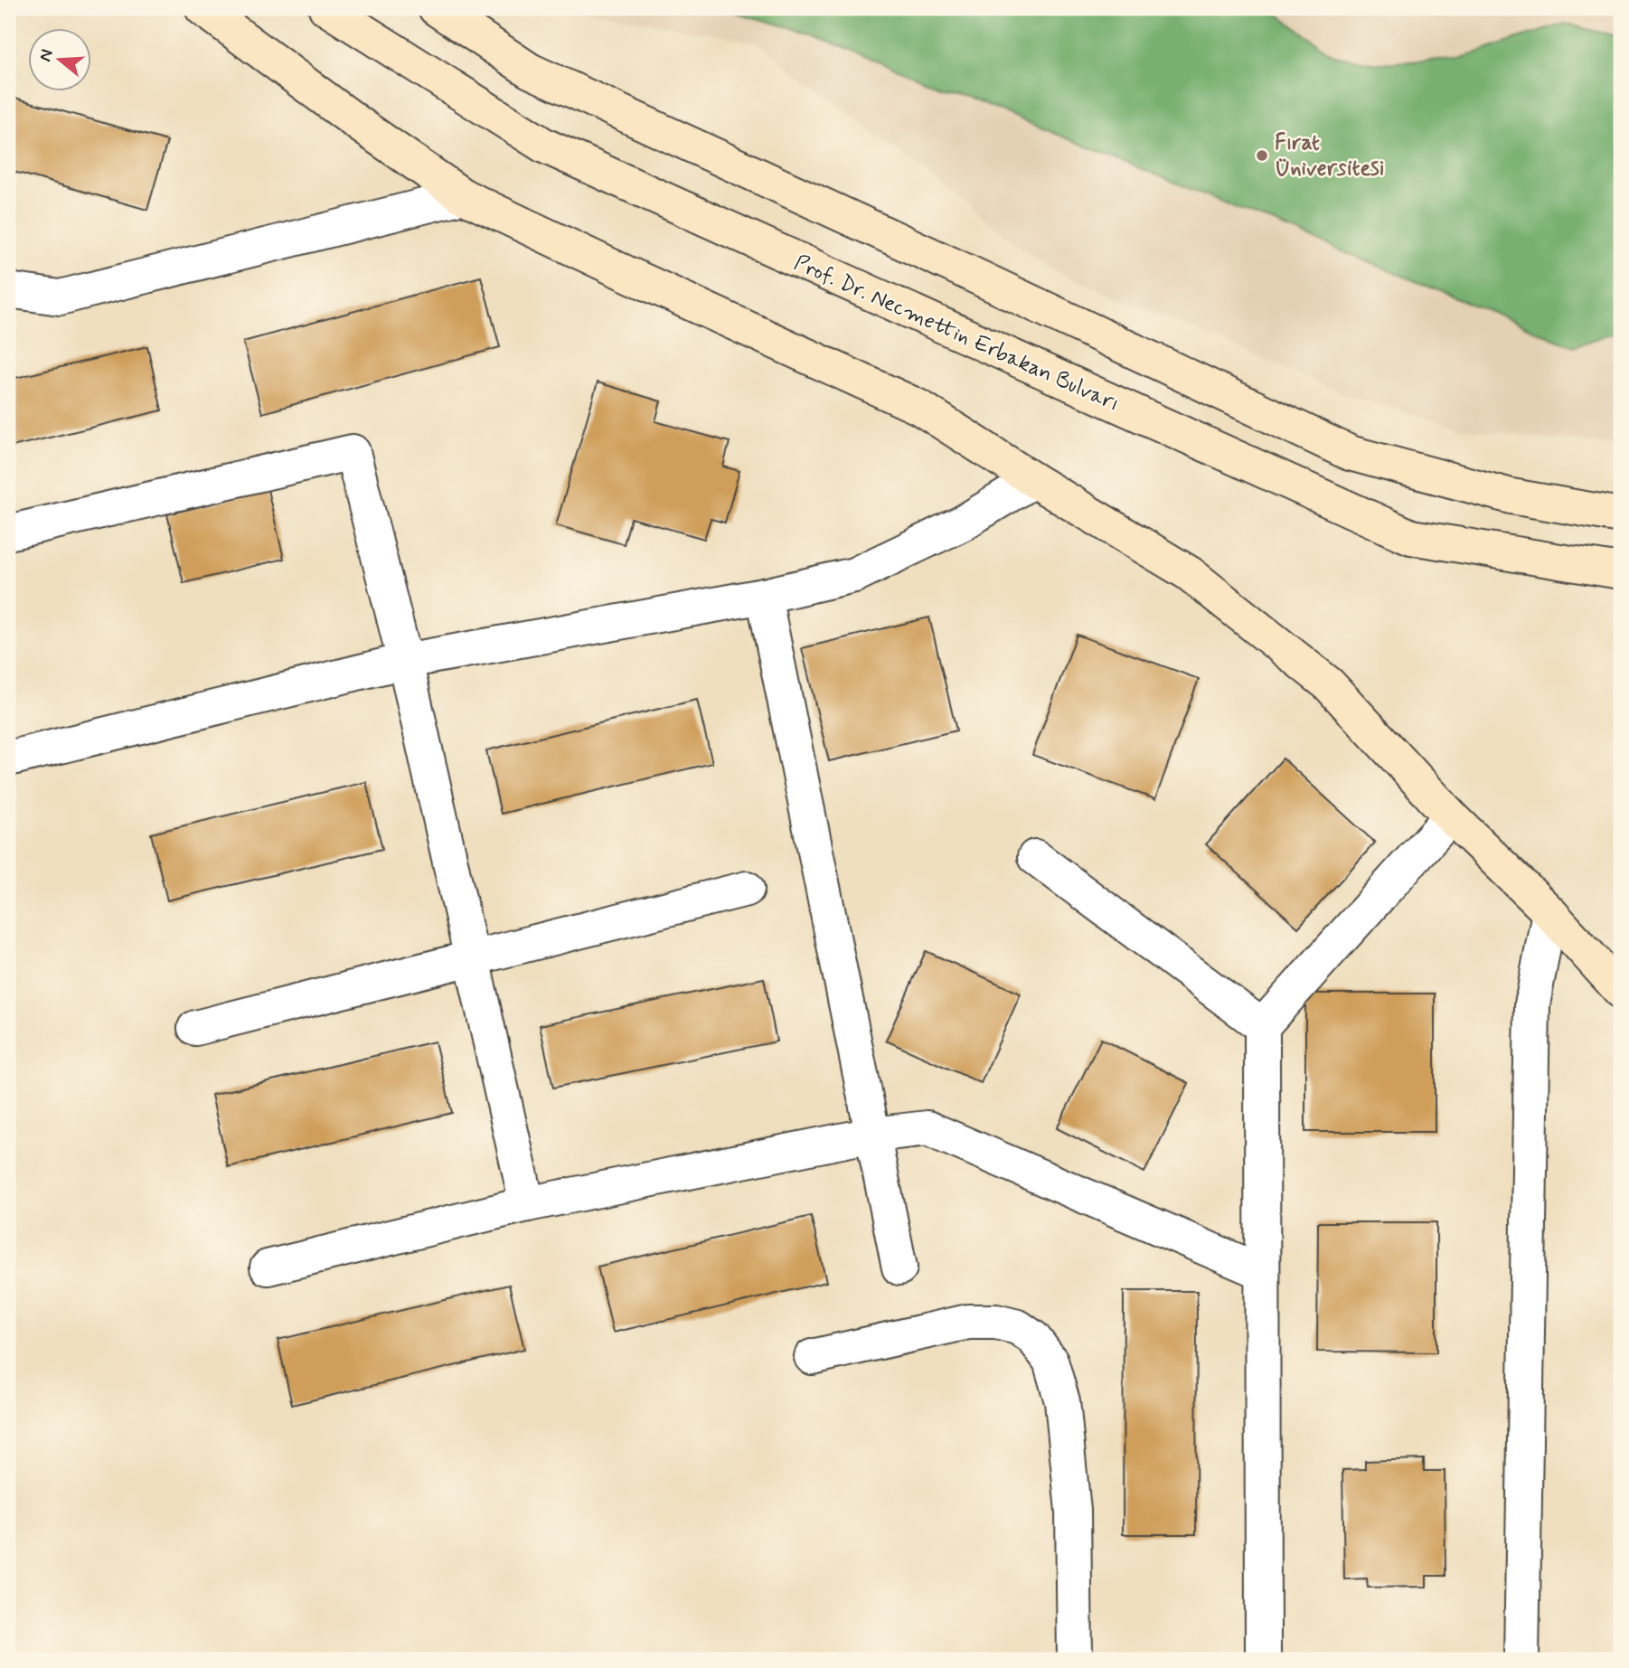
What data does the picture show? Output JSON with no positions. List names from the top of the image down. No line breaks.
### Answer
{"streets":{"main road":["Prof. Dr. Necmettin Erbakan Bulvarı"]},"places":["Fırat Üniversitesi"],"north":"left"}
